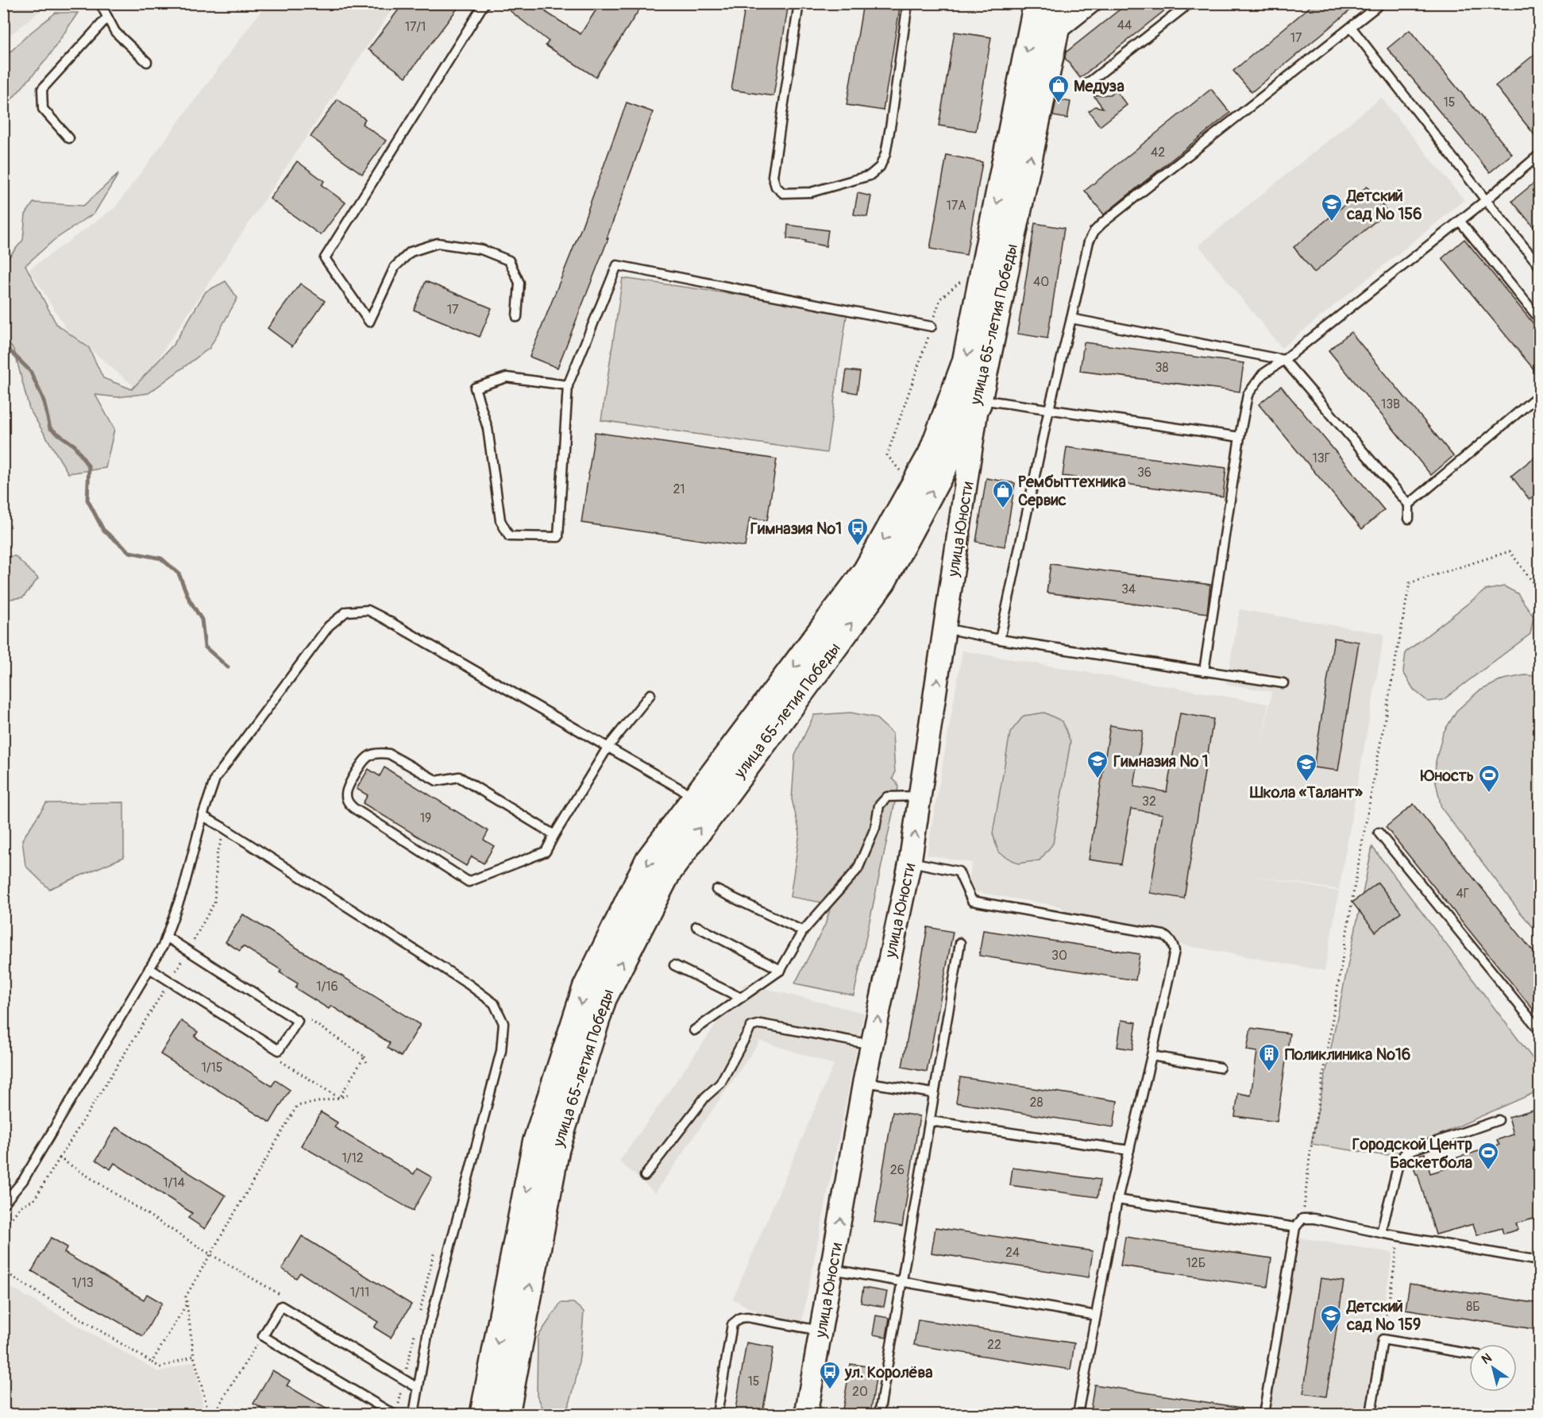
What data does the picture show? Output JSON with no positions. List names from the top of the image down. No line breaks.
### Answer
{"streets":{"main road":["улица 65-летия Победы"],"street":["улица Юности"]},"crossings":[["улица 65-летия Победы","улица Юности"]],"one_way":["улица Юности"],"places":{"shop":["Медуза","Рембыттехника Сервис"],"school or university":["Детский сад № 156","Гимназия № 1","Школа «Талант»","Детский сад № 159"],"bus stop":["Гимназия №1","ул. Королёва"],"sports":["Юность","Городской Центр Баскетбола"],"building":["Поликлиника №16"]},"house_numbers":["44","17/1","17","15","42","17А","40","17","38","13В","13Г","36","21","34","32","19","4Г","30","1/16","1/15","28","1/12","26","1/14","24","12Б","1/13","1/11","8Б","22","15","20"],"north":"top left"}
